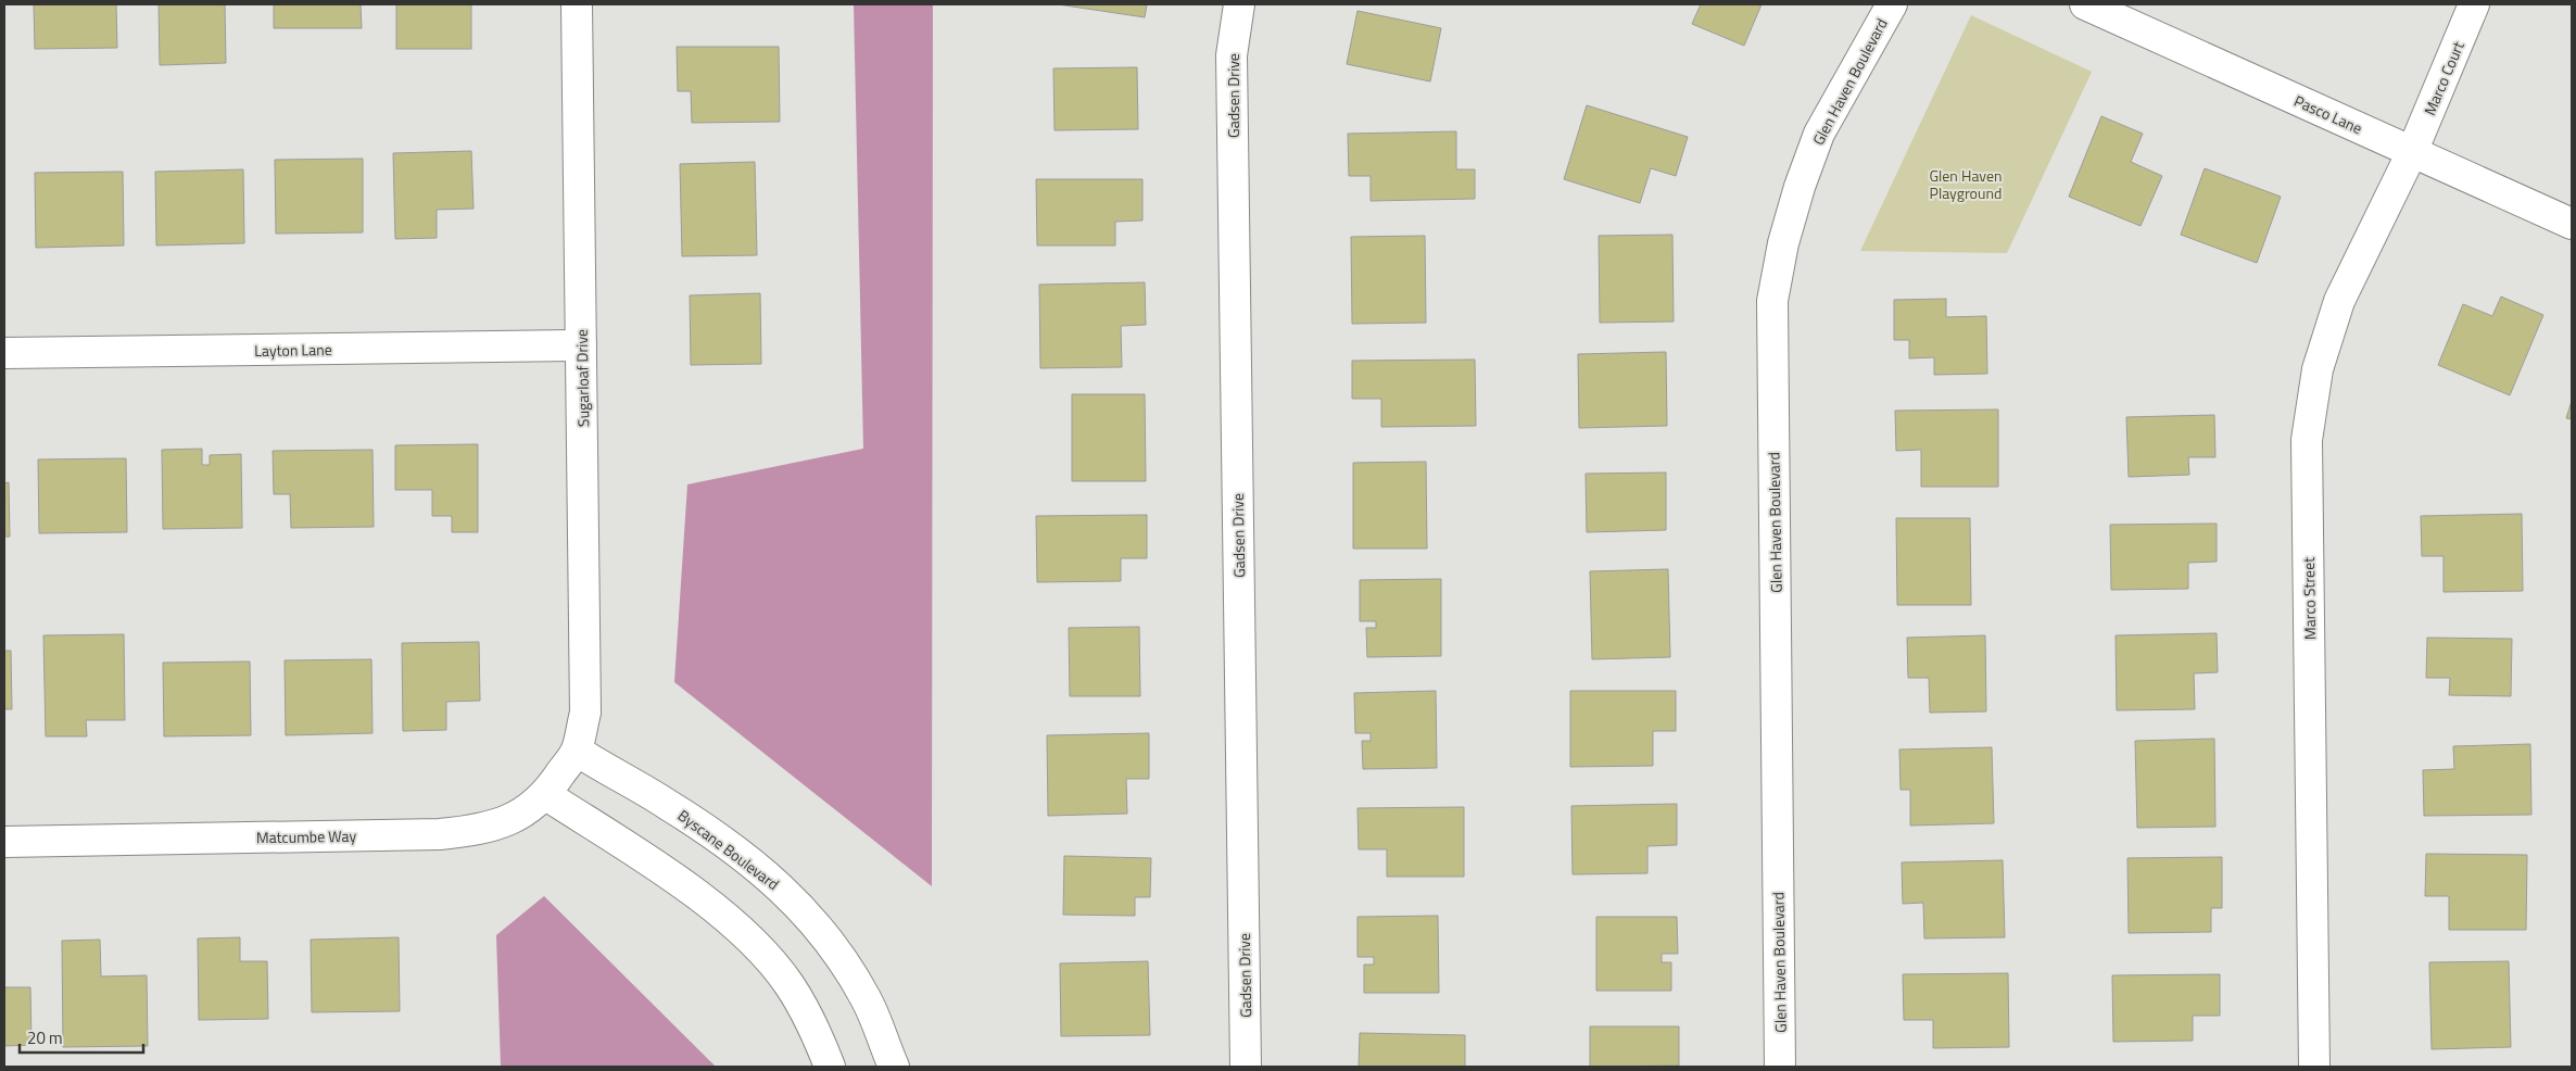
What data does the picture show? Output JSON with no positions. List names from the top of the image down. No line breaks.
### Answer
{"streets":{"street":["Marco Court","Glen Haven Boulevard","Gadsen Drive","Pasco Lane","Layton Lane","Sugarloaf Drive","Marco Street","Matcumbe Way","Byscane Boulevard"]},"crossings":[["Marco Court","Pasco Lane"],["Marco Court","Marco Street"],["Pasco Lane","Marco Street"],["Layton Lane","Sugarloaf Drive"],["Sugarloaf Drive","Matcumbe Way"],["Sugarloaf Drive","Byscane Boulevard"],["Matcumbe Way","Byscane Boulevard"]],"parks":["Glen Haven Playground"],"scale_bar":"20 m"}
